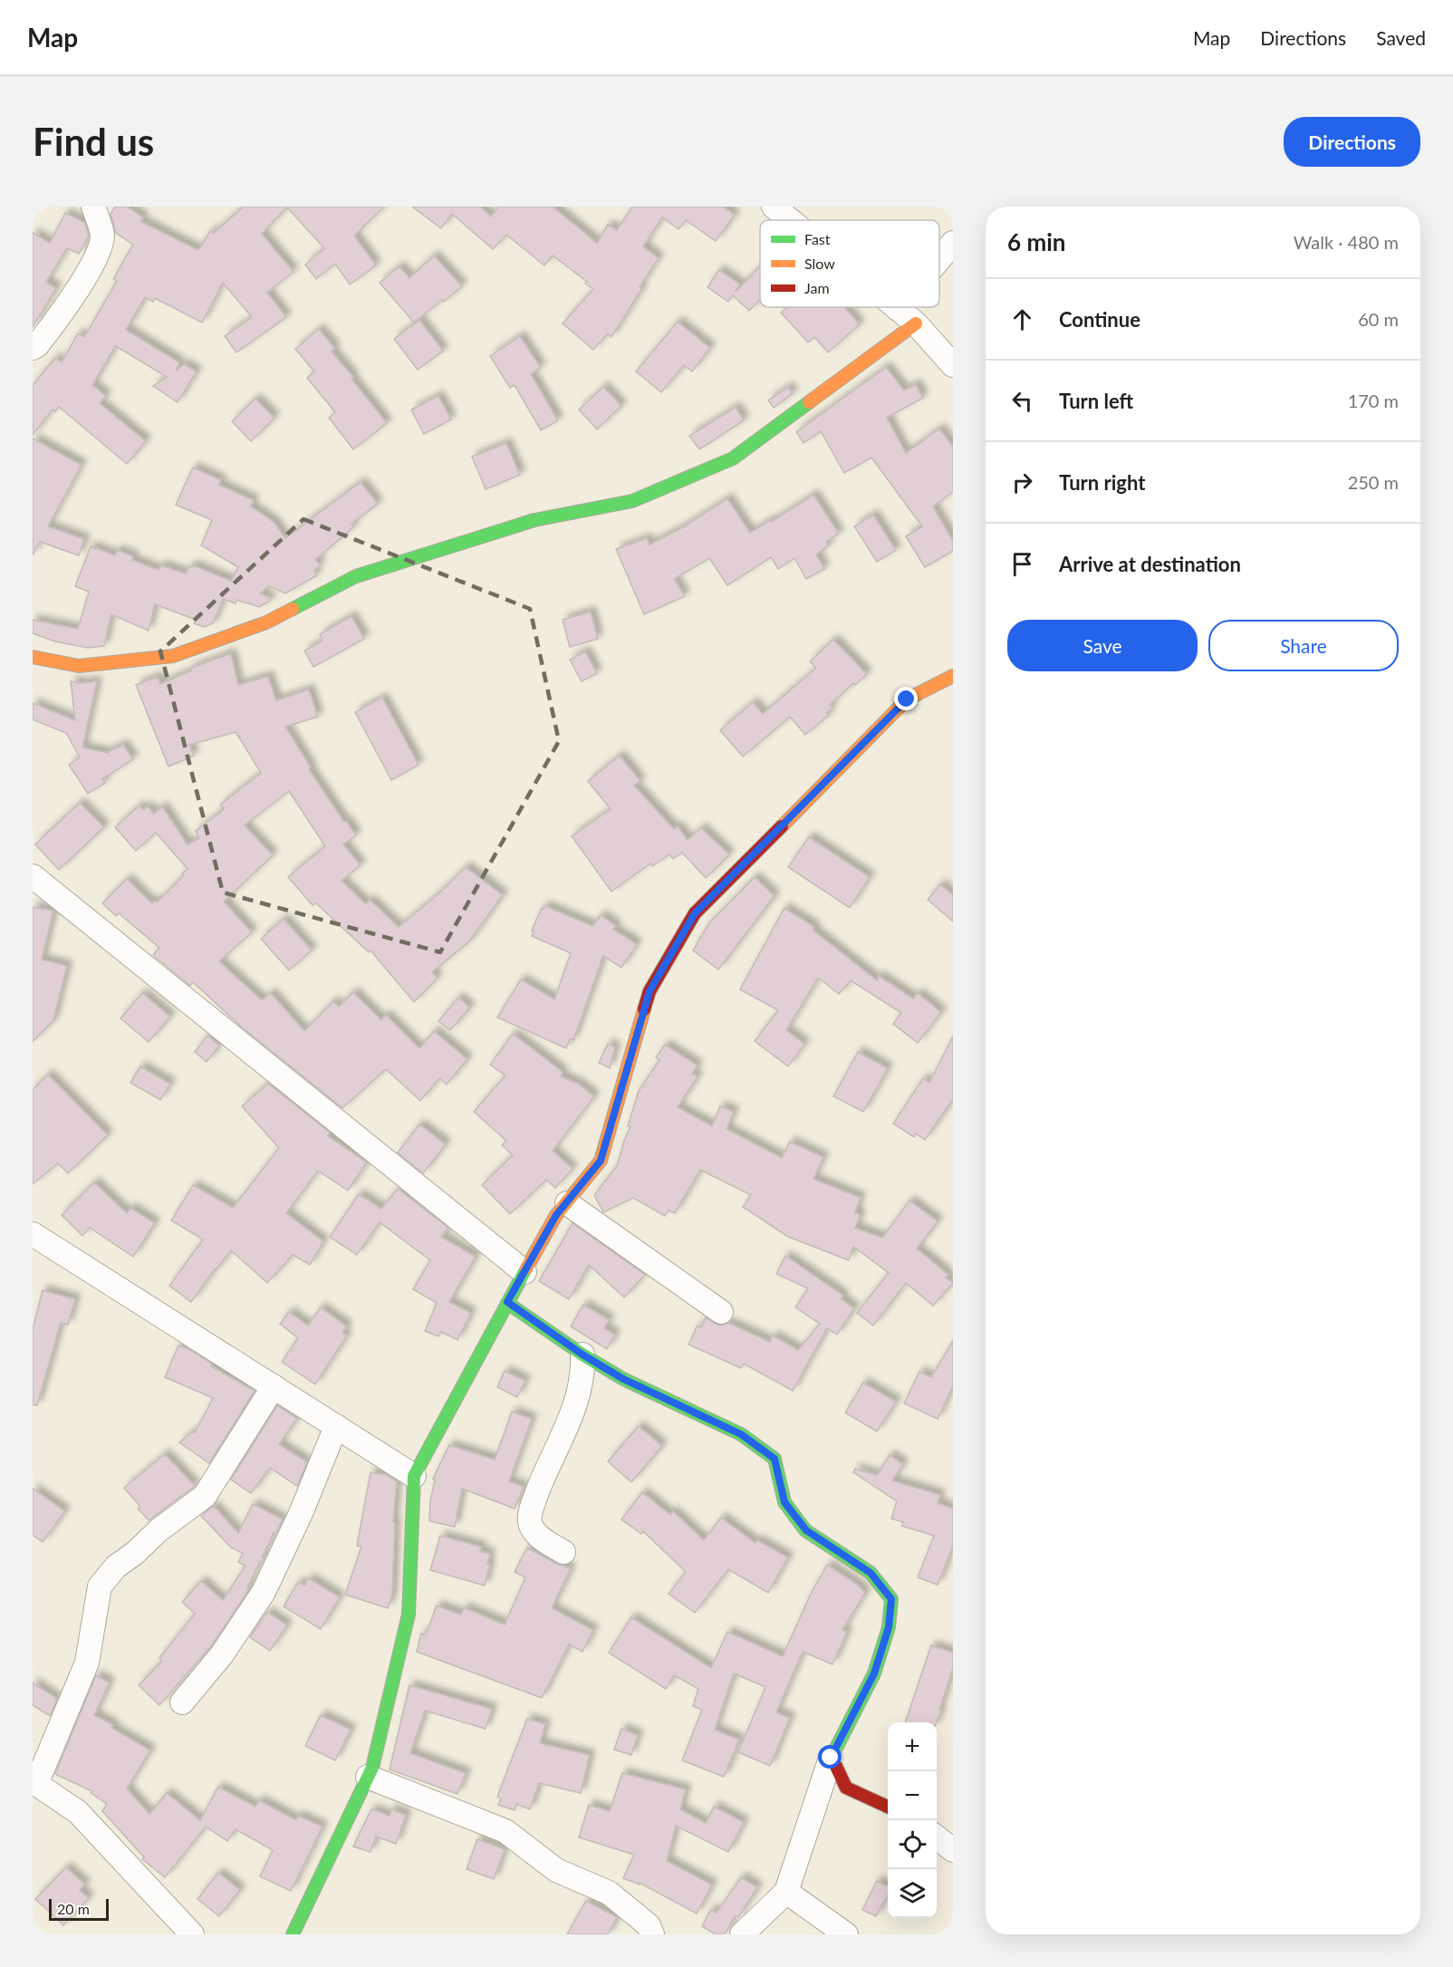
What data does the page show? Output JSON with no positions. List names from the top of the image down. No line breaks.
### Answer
{"legend":["Fast","Slow","Jam"],"scale_bar":"20 m","page":{"header":"Map","nav":["Map","Directions","Saved"],"buttons":["Directions",["Save","Share"]],"title":"Find us","heading":["6 min","Walk · 480 m"],"list":[["Continue","60 m"],["Turn left","170 m"],["Turn right","250 m"],"Arrive at destination"],"map_buttons":["+","−"],"scale":"20 m"}}
